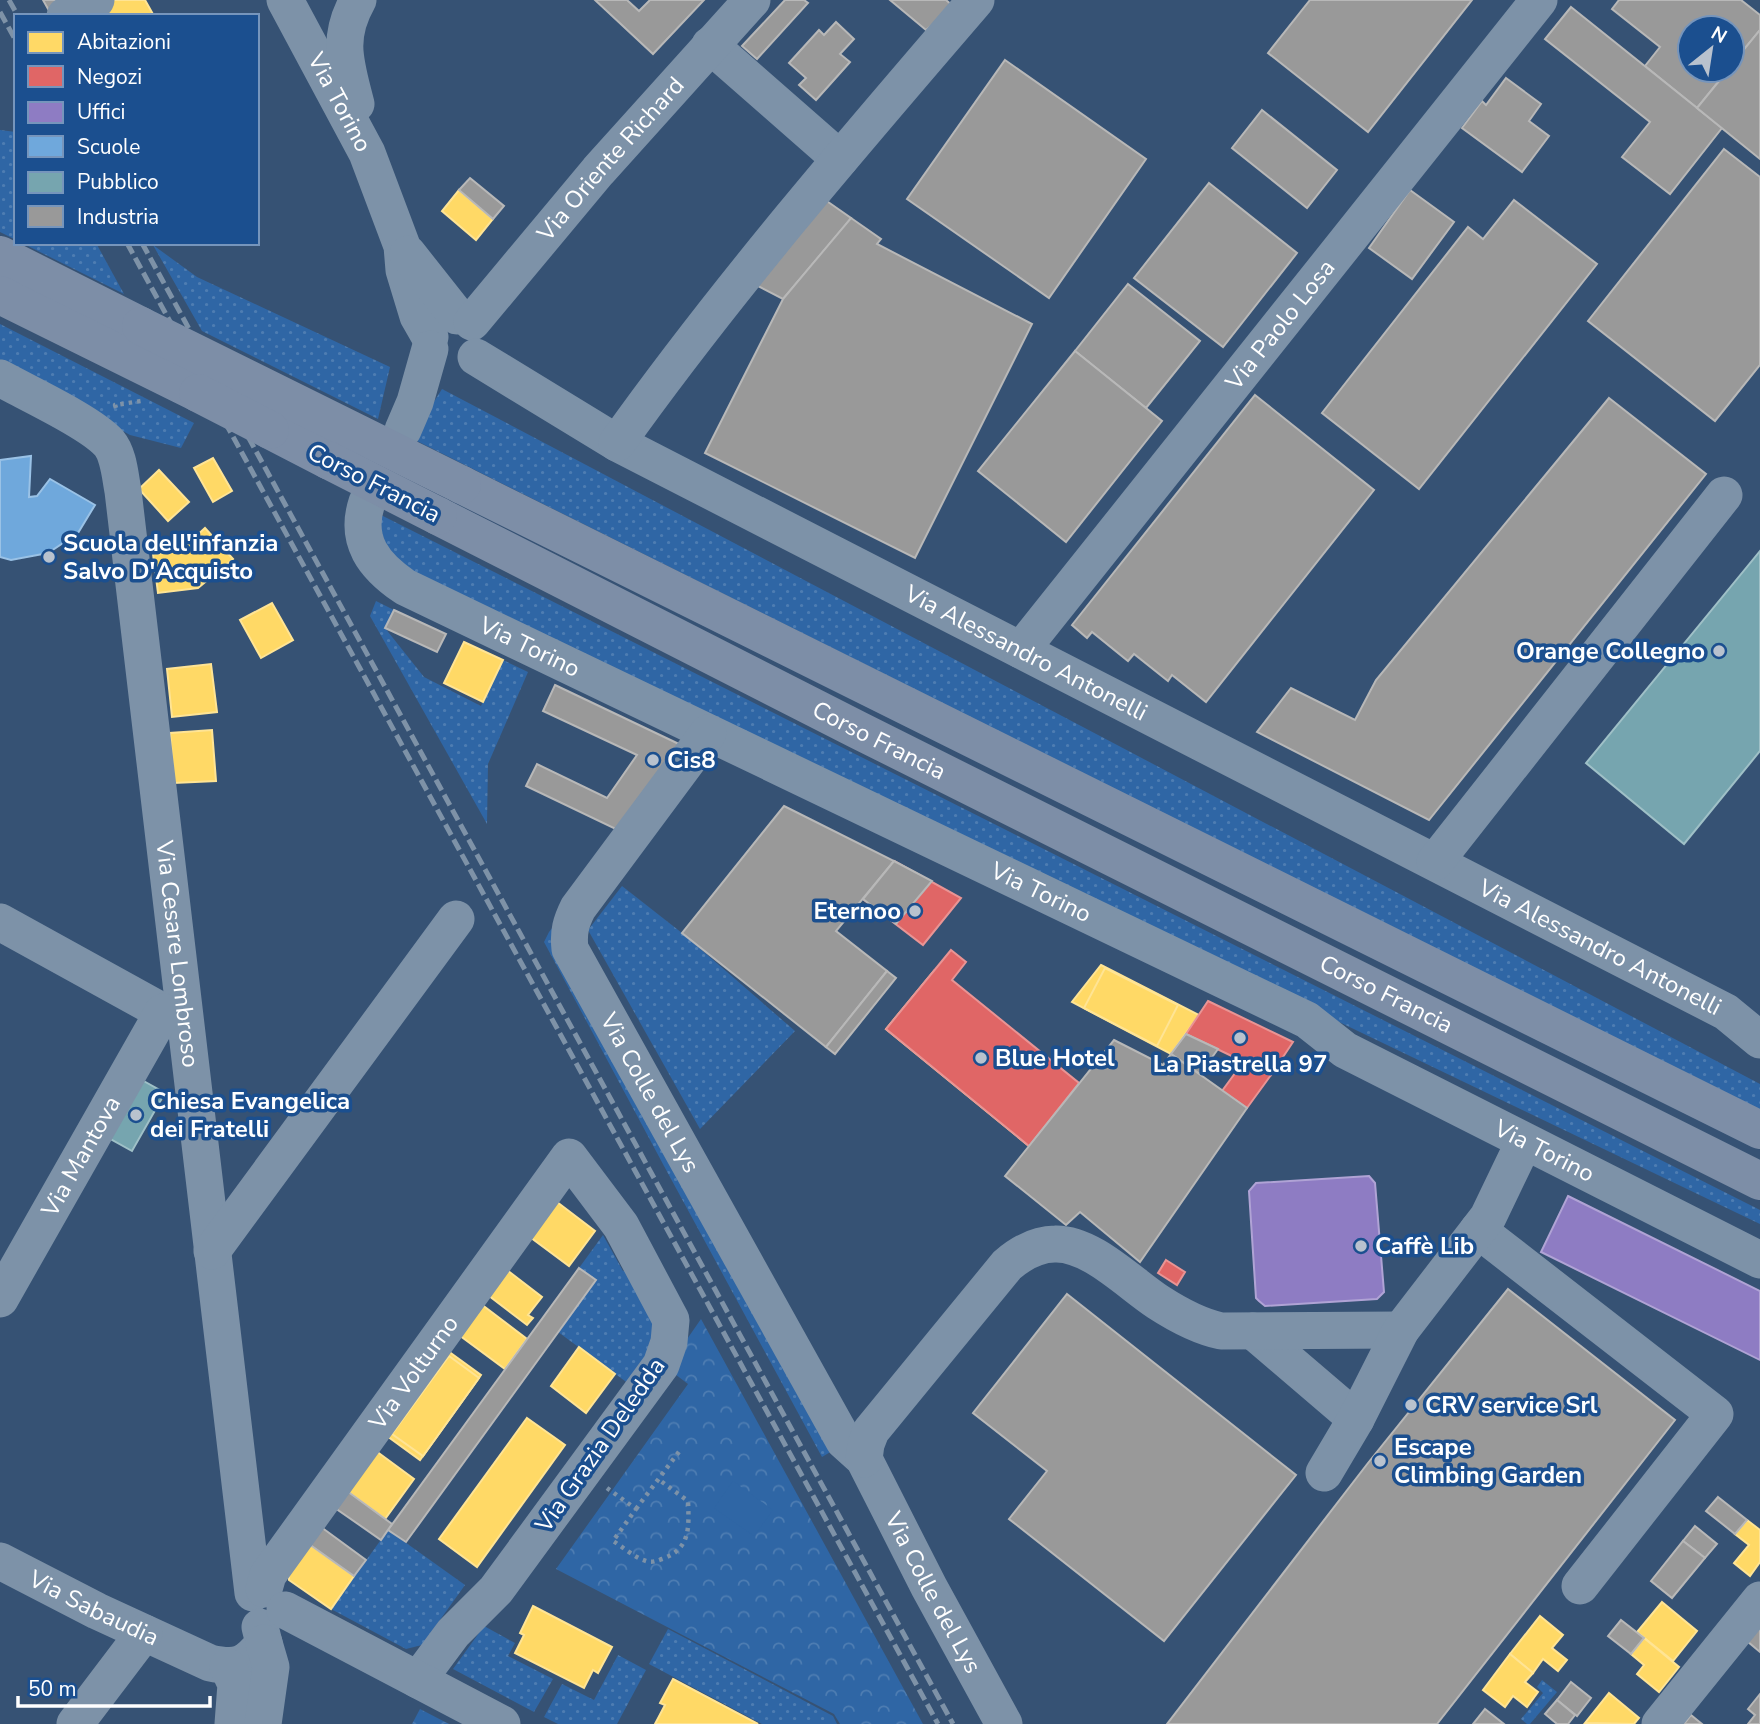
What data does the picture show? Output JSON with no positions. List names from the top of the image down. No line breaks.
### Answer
{"streets":{"main road":["Corso Francia"],"street":["Via Torino","Via Oriente Richard","Via Paolo Losa","Via Alessandro Antonelli","Via Cesare Lombroso","Via Colle del Lys","Via Mantova","Via Volturno","Via Grazia Deledda","Via Sabaudia"]},"crossings":[["Via Torino","Via Oriente Richard"],["Via Torino","Via Alessandro Antonelli"],["Via Torino","Via Colle del Lys"],["Via Oriente Richard","Via Alessandro Antonelli"],["Via Paolo Losa","Via Alessandro Antonelli"],["Via Cesare Lombroso","Via Mantova"],["Via Cesare Lombroso","Via Volturno"],["Via Volturno","Via Grazia Deledda"]],"places":["Scuola dell'infanzia Salvo D'Acquisto","Orange Collegno","Cis8","Eternoo","La Piastrella 97","Blue Hotel","Chiesa Evangelica dei Fratelli","Caffè Lib","CRV service Srl","Escape Climbing Garden"],"legend":["Abitazioni","Negozi","Uffici","Scuole","Pubblico","Industria"],"scale_bar":"50 m","north":"top right"}
